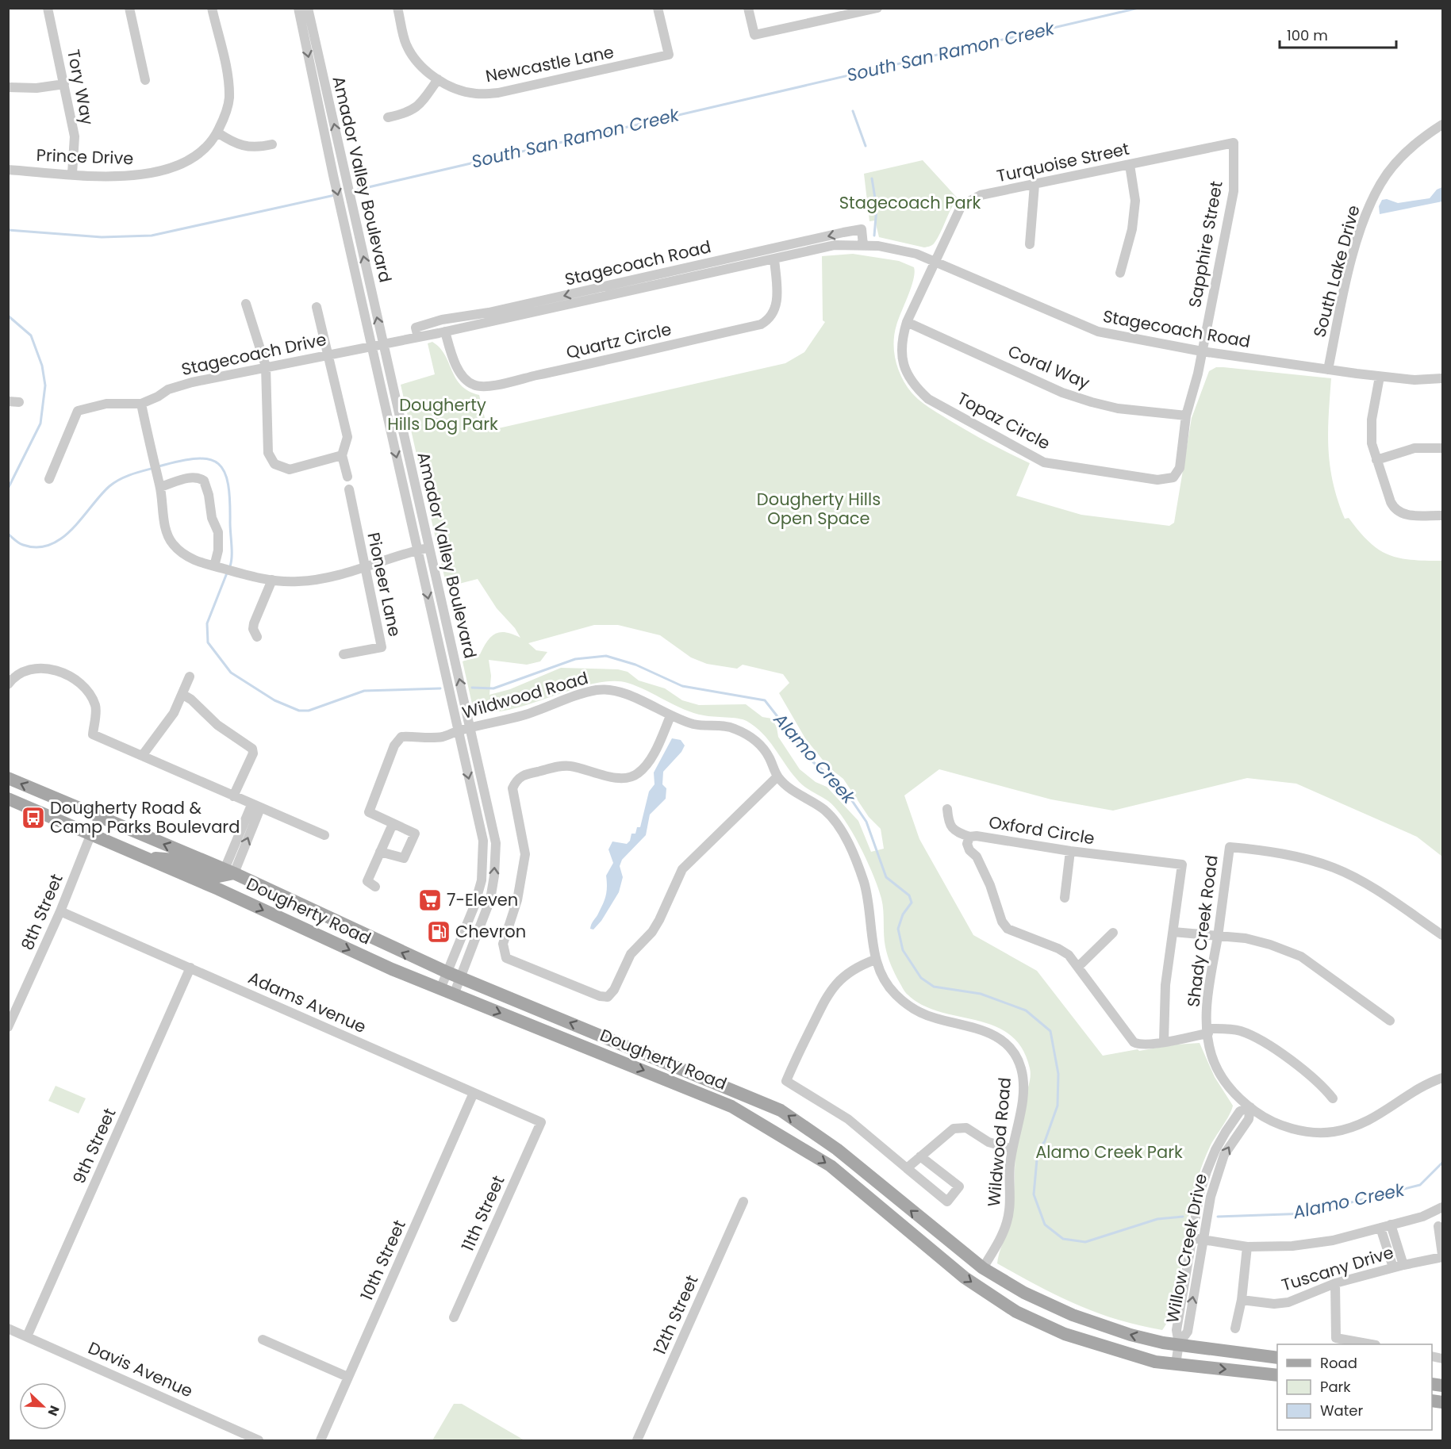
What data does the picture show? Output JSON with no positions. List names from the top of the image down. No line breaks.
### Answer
{"streets":{"main road":["Dougherty Road"],"street":["Newcastle Lane","Tory Way","Prince Drive","Turquoise Street","Amador Valley Boulevard","Sapphire Street","Stagecoach Road","South Lake Drive","Quartz Circle","Stagecoach Drive","Coral Way","Topaz Circle","Pioneer Lane","Wildwood Road","Oxford Circle","8th Street","Shady Creek Road","Adams Avenue","9th Street","11th Street","Willow Creek Drive","10th Street","Tuscany Drive","12th Street","Davis Avenue"]},"crossings":[["Tory Way","Prince Drive"],["Turquoise Street","Sapphire Street"],["Turquoise Street","Stagecoach Road"],["Turquoise Street","Topaz Circle"],["Amador Valley Boulevard","Stagecoach Road"],["Amador Valley Boulevard","Stagecoach Drive"],["Amador Valley Boulevard","Wildwood Road"],["Amador Valley Boulevard","Dougherty Road"],["Sapphire Street","Stagecoach Road"],["Sapphire Street","Topaz Circle"],["Stagecoach Road","South Lake Drive"],["Stagecoach Road","Quartz Circle"],["Stagecoach Road","Stagecoach Drive"],["Stagecoach Road","Topaz Circle"],["Coral Way","Topaz Circle"],["Wildwood Road","Dougherty Road"],["Oxford Circle","Shady Creek Road"],["Dougherty Road","8th Street"],["Dougherty Road","Willow Creek Drive"],["8th Street","Adams Avenue"],["Shady Creek Road","Willow Creek Drive"],["Adams Avenue","9th Street"],["Adams Avenue","11th Street"],["Adams Avenue","10th Street"],["9th Street","Davis Avenue"]],"water":["South San Ramon Creek","Alamo Creek"],"parks":["Stagecoach Park","Dougherty Hills Dog Park","Dougherty Hills Open Space","Alamo Creek Park"],"places":{"bus stop":["Dougherty Road & Camp Parks Boulevard"],"supermarket":["7-Eleven"],"fuel station":["Chevron"]},"legend":["Road","Park","Water"],"scale_bar":"100 m","north":"bottom right"}
